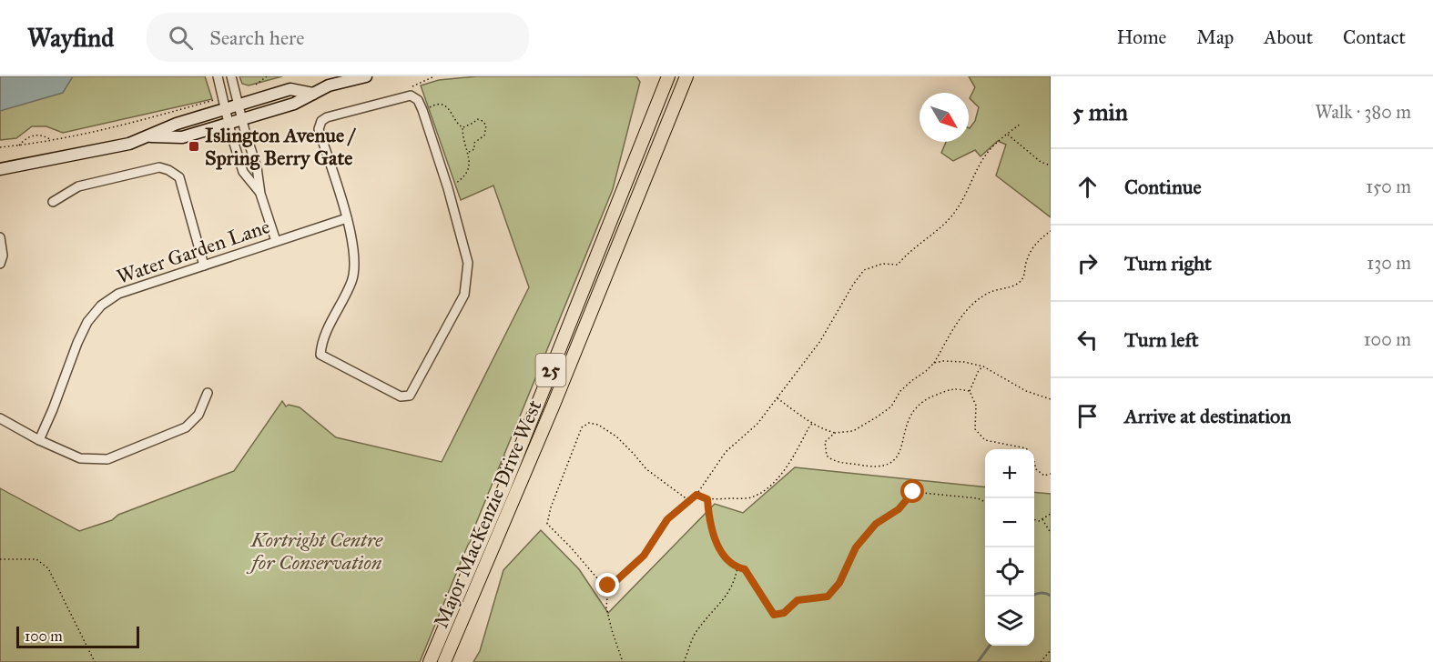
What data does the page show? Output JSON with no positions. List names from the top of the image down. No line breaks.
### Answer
{"streets":{"main road":["25","Major MacKenzie Drive West"],"street":["Water Garden Lane"]},"parks":["Kortright Centre for Conservation"],"places":{"transit":["Islington Avenue / Spring Berry Gate"]},"scale_bar":"100 m","north":"bottom right","page":{"header":"Wayfind","search":"Search here","nav":["Home","Map","About","Contact"],"heading":["5 min","Walk · 380 m"],"list":[["Continue","150 m"],["Turn right","130 m"],["Turn left","100 m"],"Arrive at destination"],"map_buttons":["+","−"],"scale":"100 m"}}
